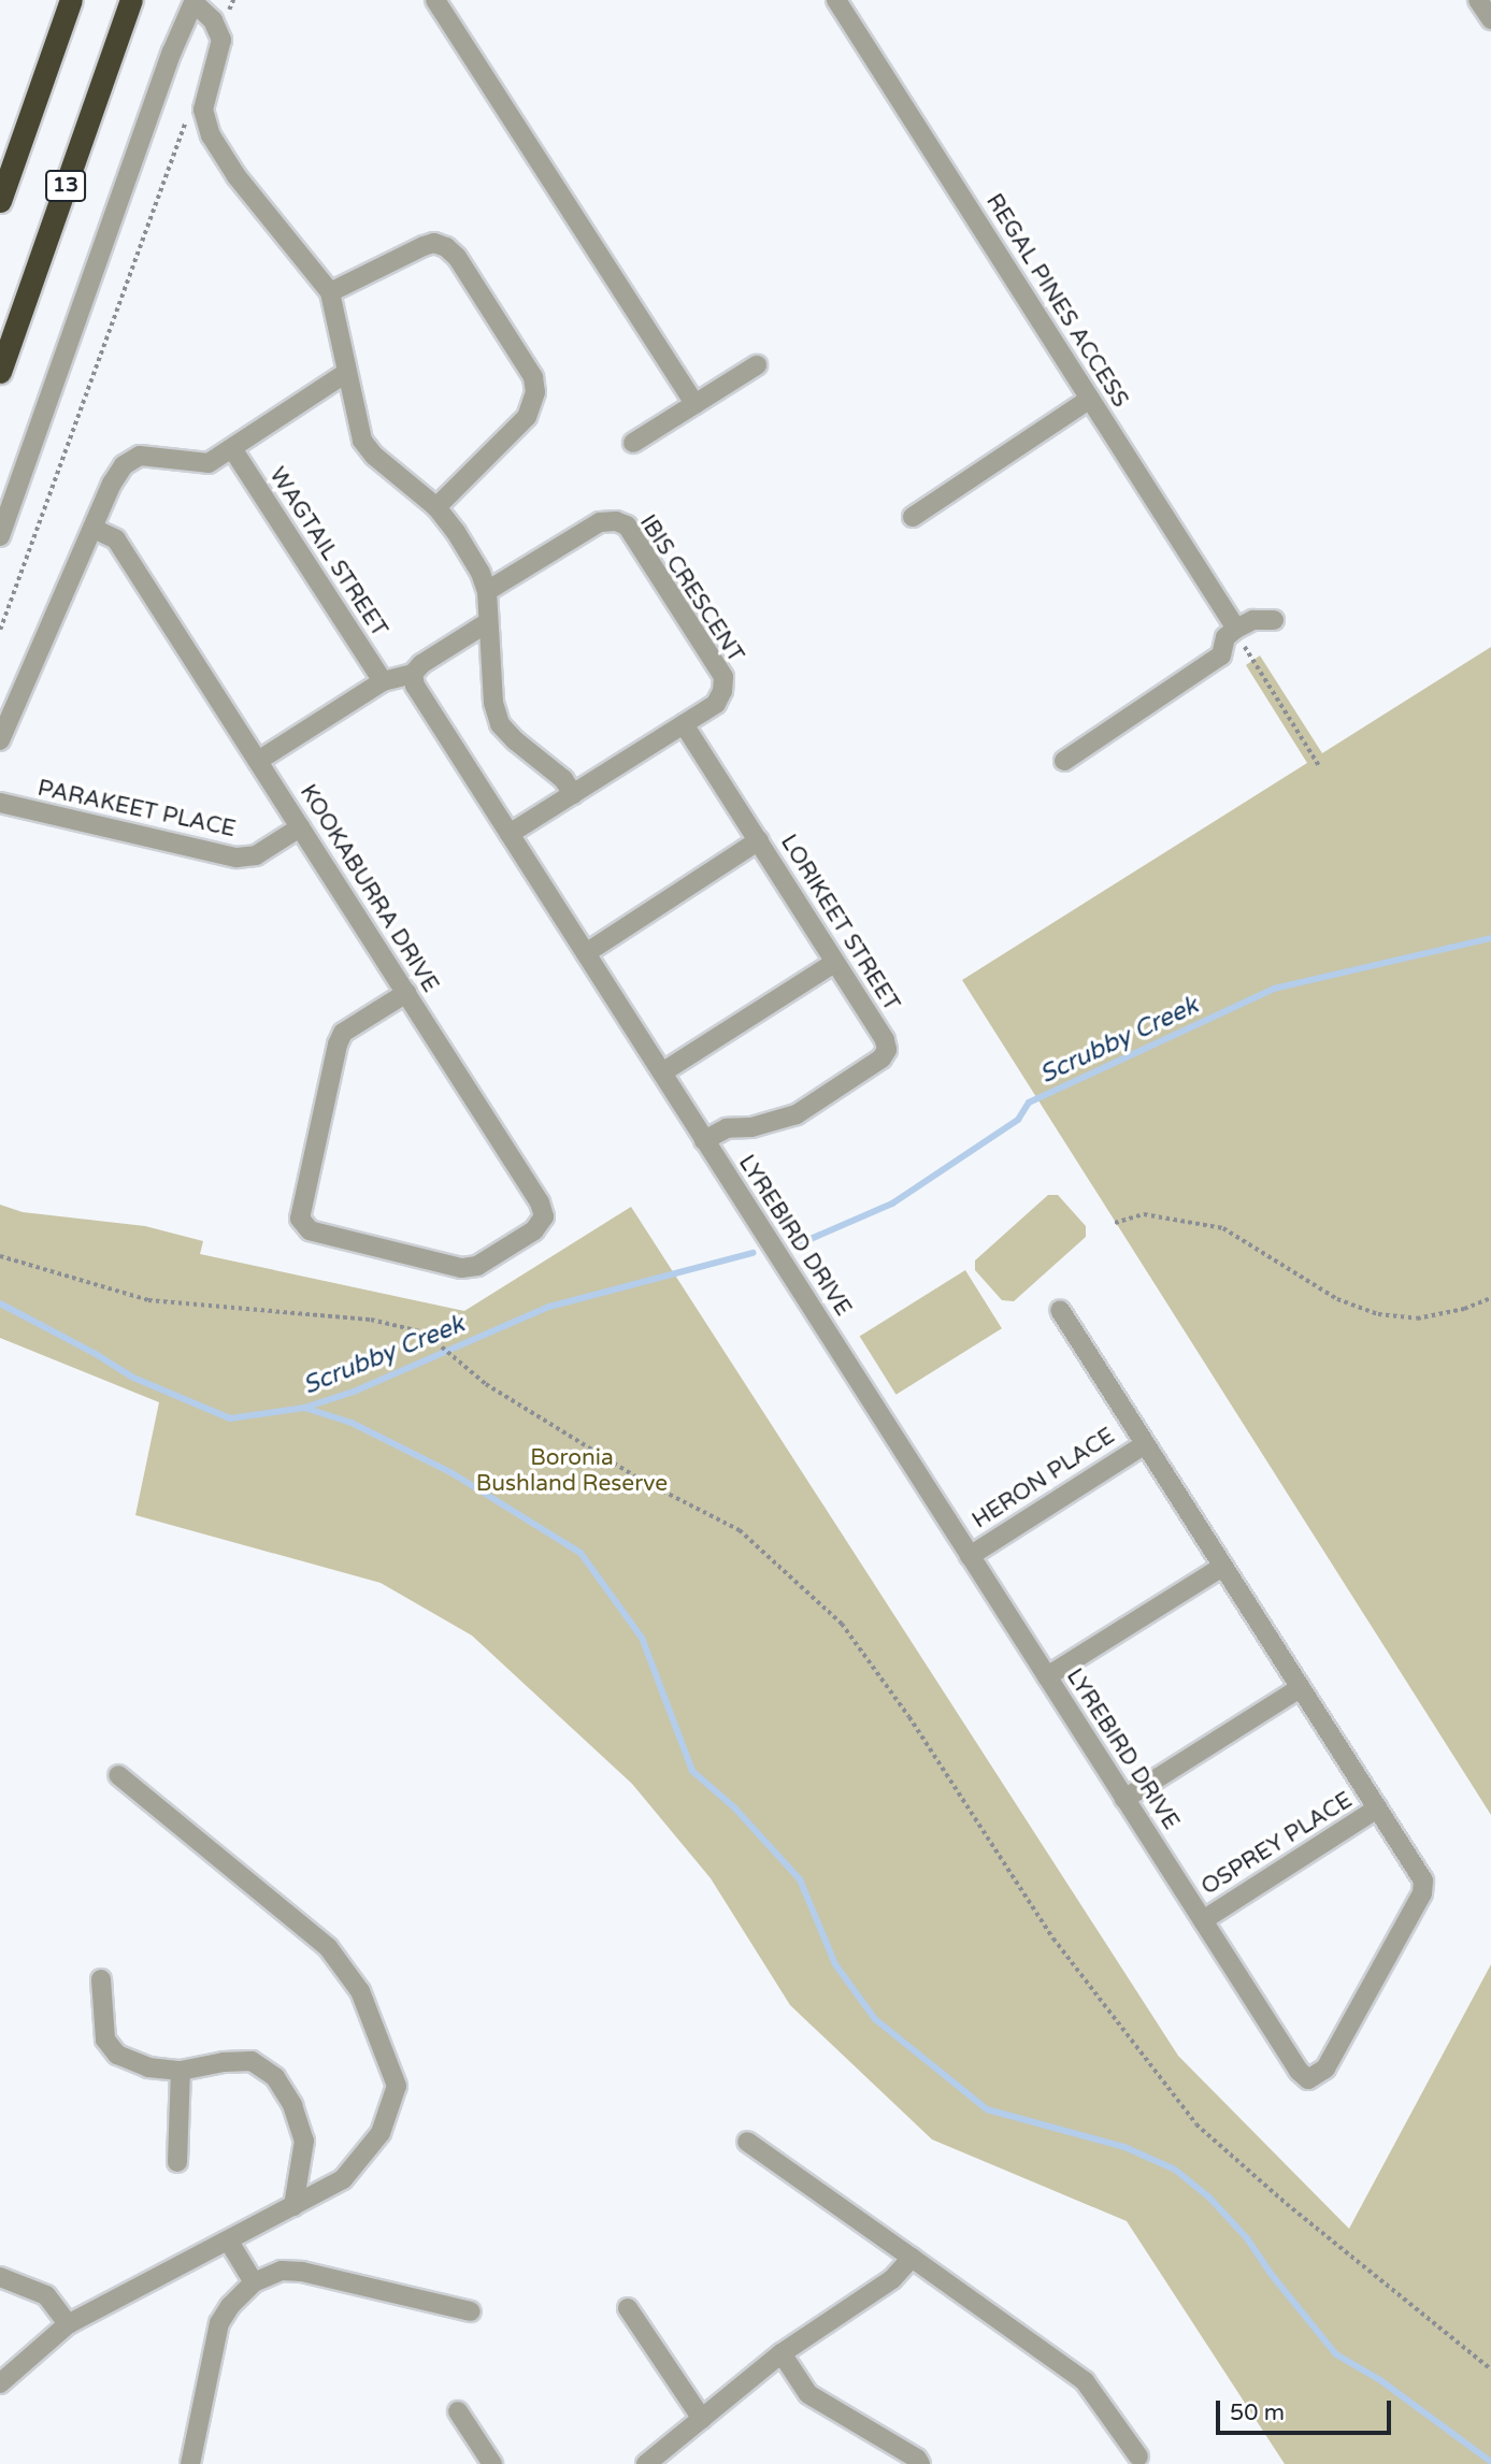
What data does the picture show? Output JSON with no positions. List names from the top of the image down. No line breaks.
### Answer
{"streets":{"highway":["13"],"street":["REGAL PINES ACCESS","WAGTAIL STREET","IBIS CRESCENT","PARAKEET PLACE","KOOKABURRA DRIVE","LORIKEET STREET","LYREBIRD DRIVE","HERON PLACE","OSPREY PLACE"]},"crossings":[["IBIS CRESCENT","LORIKEET STREET"],["PARAKEET PLACE","KOOKABURRA DRIVE"],["LORIKEET STREET","LYREBIRD DRIVE"],["LYREBIRD DRIVE","HERON PLACE"],["LYREBIRD DRIVE","OSPREY PLACE"]],"water":["Scrubby Creek"],"parks":["Boronia Bushland Reserve"],"scale_bar":"50 m"}
